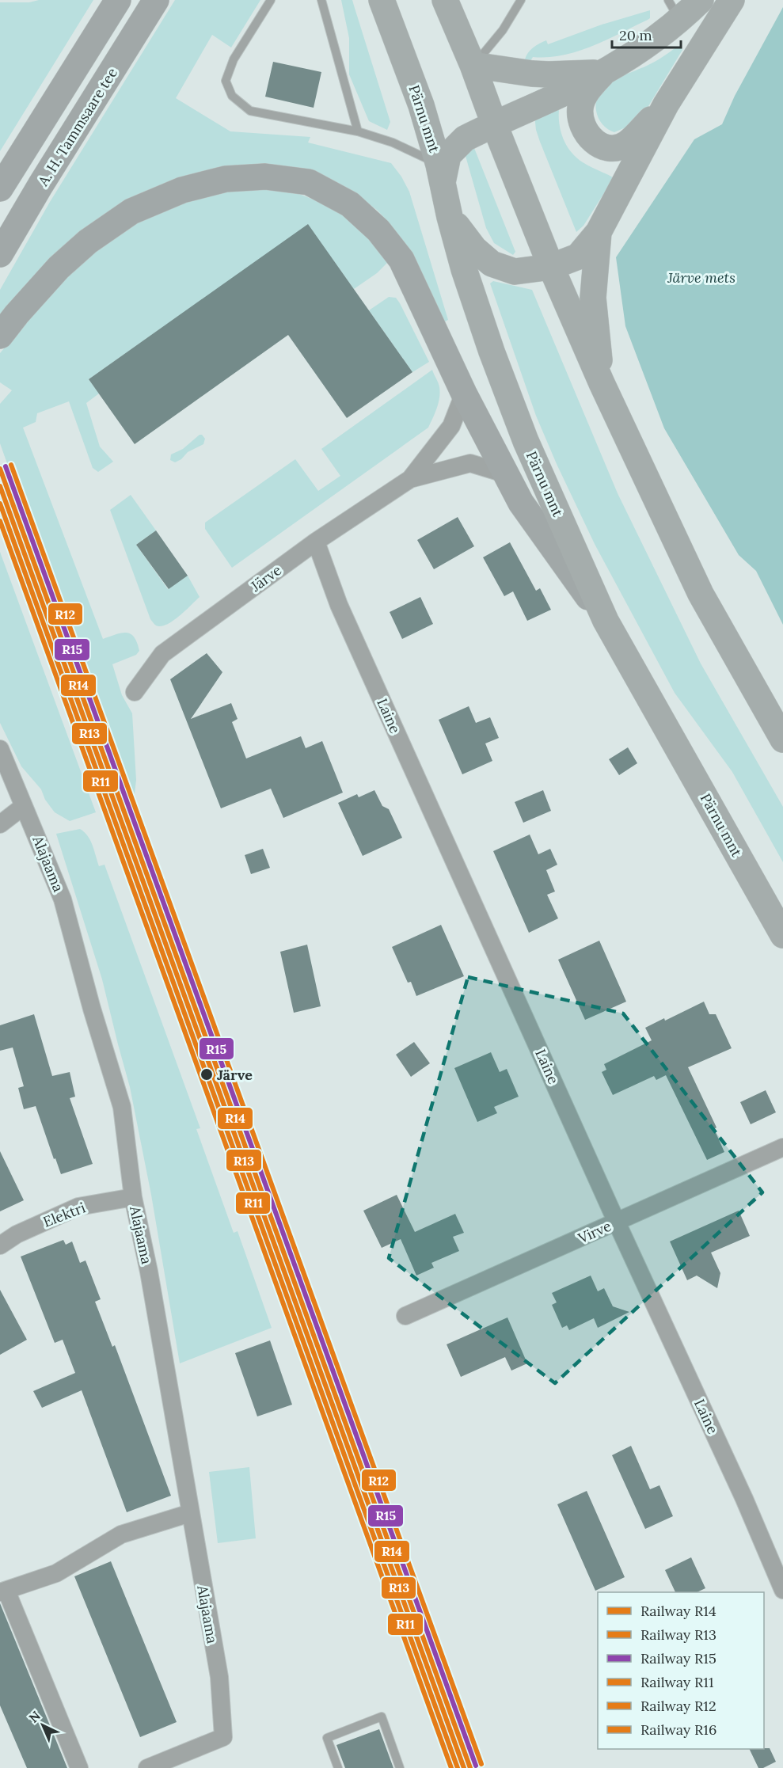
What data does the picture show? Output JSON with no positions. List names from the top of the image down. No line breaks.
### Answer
{"streets":{"highway":["Pärnu mnt"],"main road":["A. H. Tammsaare tee"],"street":["Järve","Laine","Alajaama","Elektri","Virve"]},"crossings":[["Järve","Laine"],["Laine","Virve"],["Alajaama","Elektri"]],"parks":["Järve mets"],"places":["Järve"],"lines":["rail line R12","rail line R15","rail line R14","rail line R13","rail line R11","rail line R16"],"legend":["Railway R14","Railway R13","Railway R15","Railway R11","Railway R12","Railway R16"],"scale_bar":"20 m","north":"top left"}
